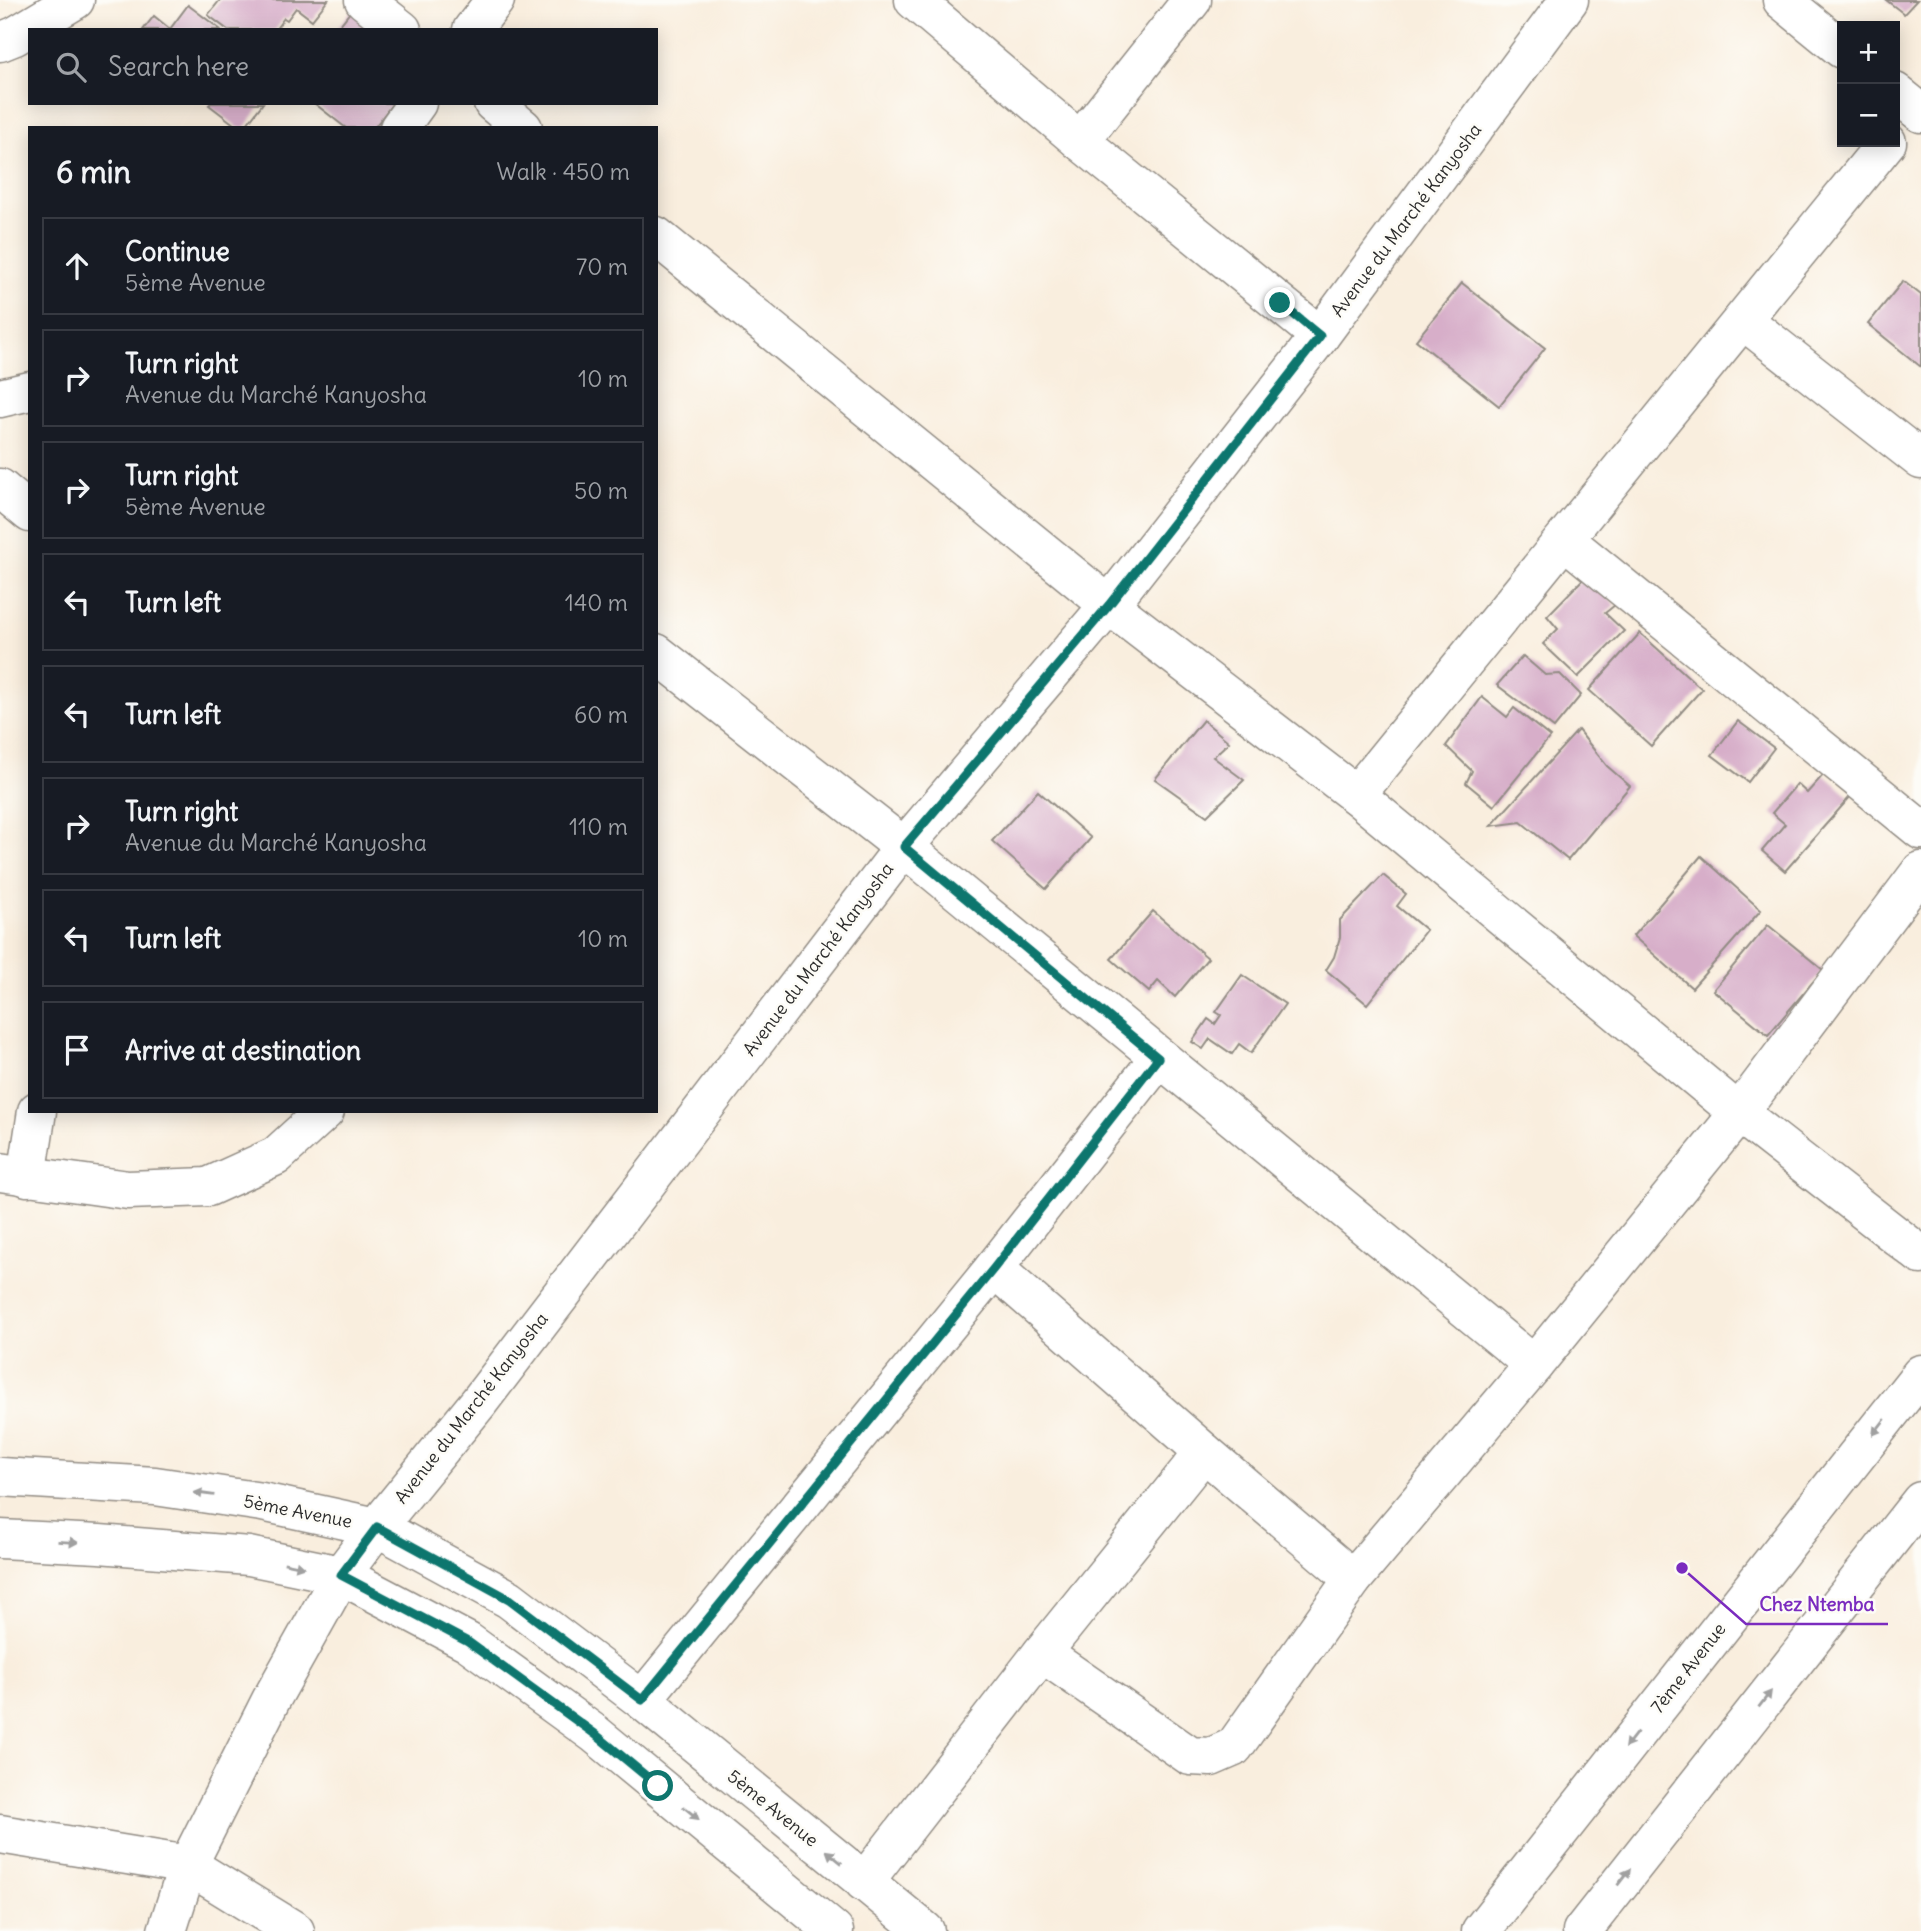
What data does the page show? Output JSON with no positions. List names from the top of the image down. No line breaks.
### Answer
{"streets":{"street":["Avenue du Marché Kanyosha","5ème Avenue","7ème Avenue"]},"crossings":[["Avenue du Marché Kanyosha","5ème Avenue"]],"places":["Chez Ntemba"],"page":{"map_buttons":["+","−"],"search":"Search here","heading":["6 min","Walk · 450 m"],"list":[["Continue","5ème Avenue","70 m"],["Turn right","Avenue du Marché Kanyosha","10 m"],["Turn right","5ème Avenue","50 m"],["Turn left","140 m"],["Turn left","60 m"],["Turn right","Avenue du Marché Kanyosha","110 m"],["Turn left","10 m"],"Arrive at destination"]}}
